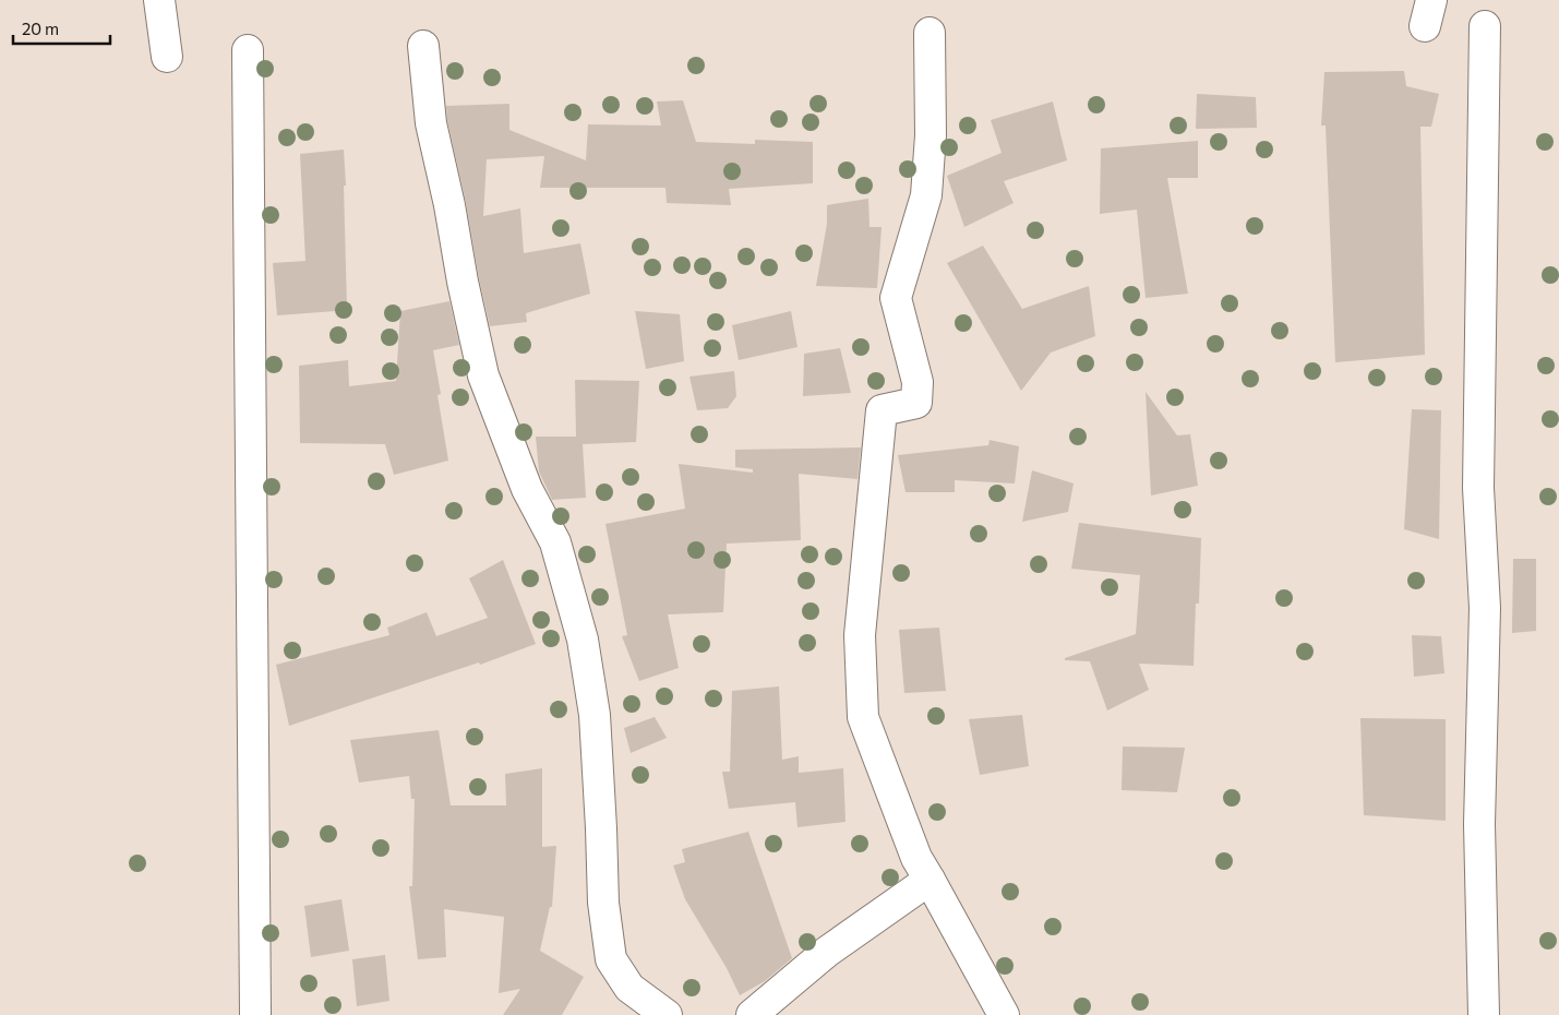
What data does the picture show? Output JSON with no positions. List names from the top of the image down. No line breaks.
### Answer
{"scale_bar":"20 m"}
